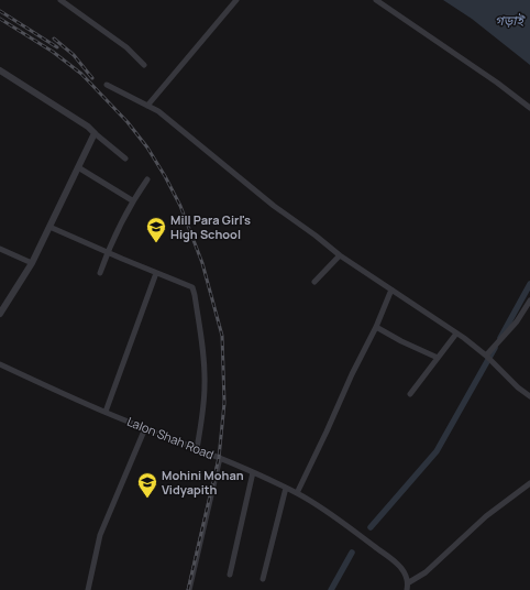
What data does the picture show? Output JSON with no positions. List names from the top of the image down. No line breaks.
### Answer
{"streets":{"street":["Lalon Shah Road"]},"water":["গড়াই"],"places":{"school or university":["Mill Para Girl's High School","Mohini Mohan Vidyapith"]}}
